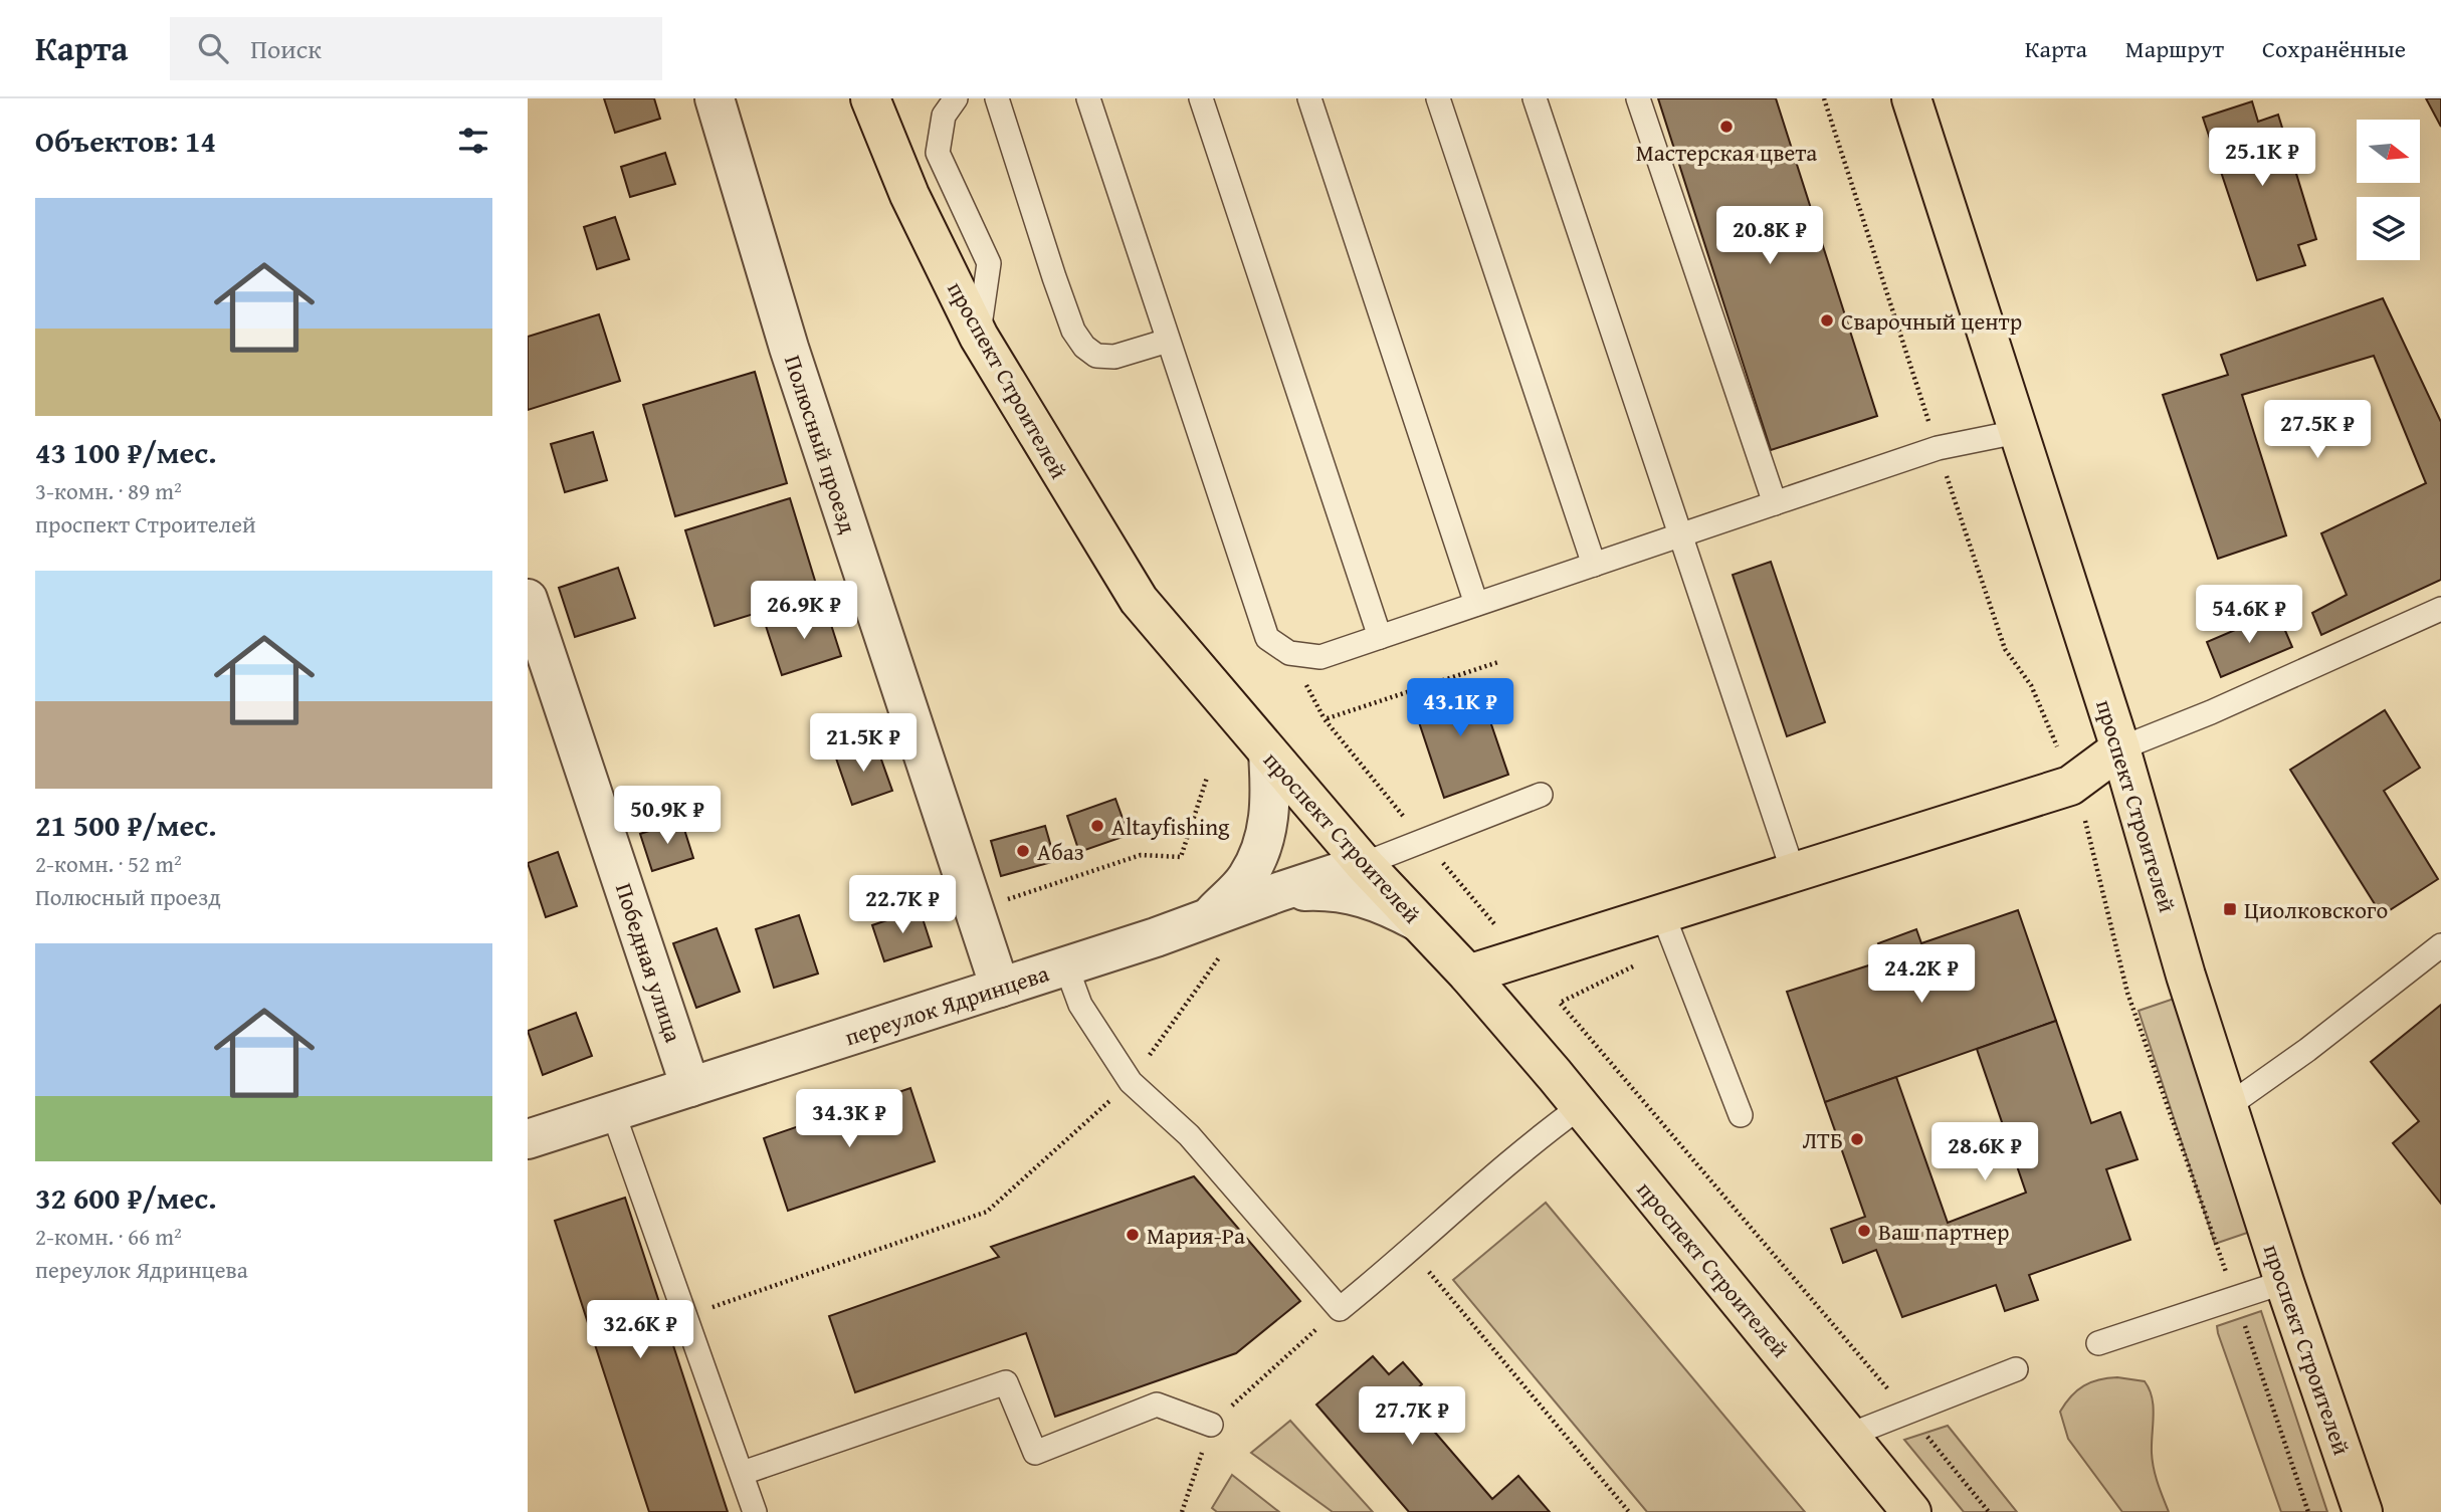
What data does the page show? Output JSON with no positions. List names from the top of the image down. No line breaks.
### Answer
{"streets":{"main road":["проспект Строителей"],"street":["Полюсный проезд","Победная улица","переулок Ядринцева"]},"crossings":[["проспект Строителей","переулок Ядринцева"],["Полюсный проезд","переулок Ядринцева"],["Победная улица","переулок Ядринцева"]],"places":{"other":["Мастерская цвета","Сварочный центр","Altayfishing","Абаз","ЛТБ","Ваш партнер","Мария-Ра"],"transit":["Циолковского"]},"north":"right","page":{"header":"Карта","search":"Поиск","nav":["Карта","Маршрут","Сохранённые"],"heading":"Объектов: 14","price":["25.1K ₽","20.8K ₽","27.5K ₽","26.9K ₽","54.6K ₽","43.1K ₽","21.5K ₽","50.9K ₽","22.7K ₽","24.2K ₽","34.3K ₽","28.6K ₽","32.6K ₽","27.7K ₽"],"list":[{"name":"43 100 ₽/мес.","note":"3-комн. · 89 m² · проспект Строителей"},{"name":"21 500 ₽/мес.","note":"2-комн. · 52 m² · Полюсный проезд"},{"name":"32 600 ₽/мес.","note":"2-комн. · 66 m² · переулок Ядринцева"}]}}
